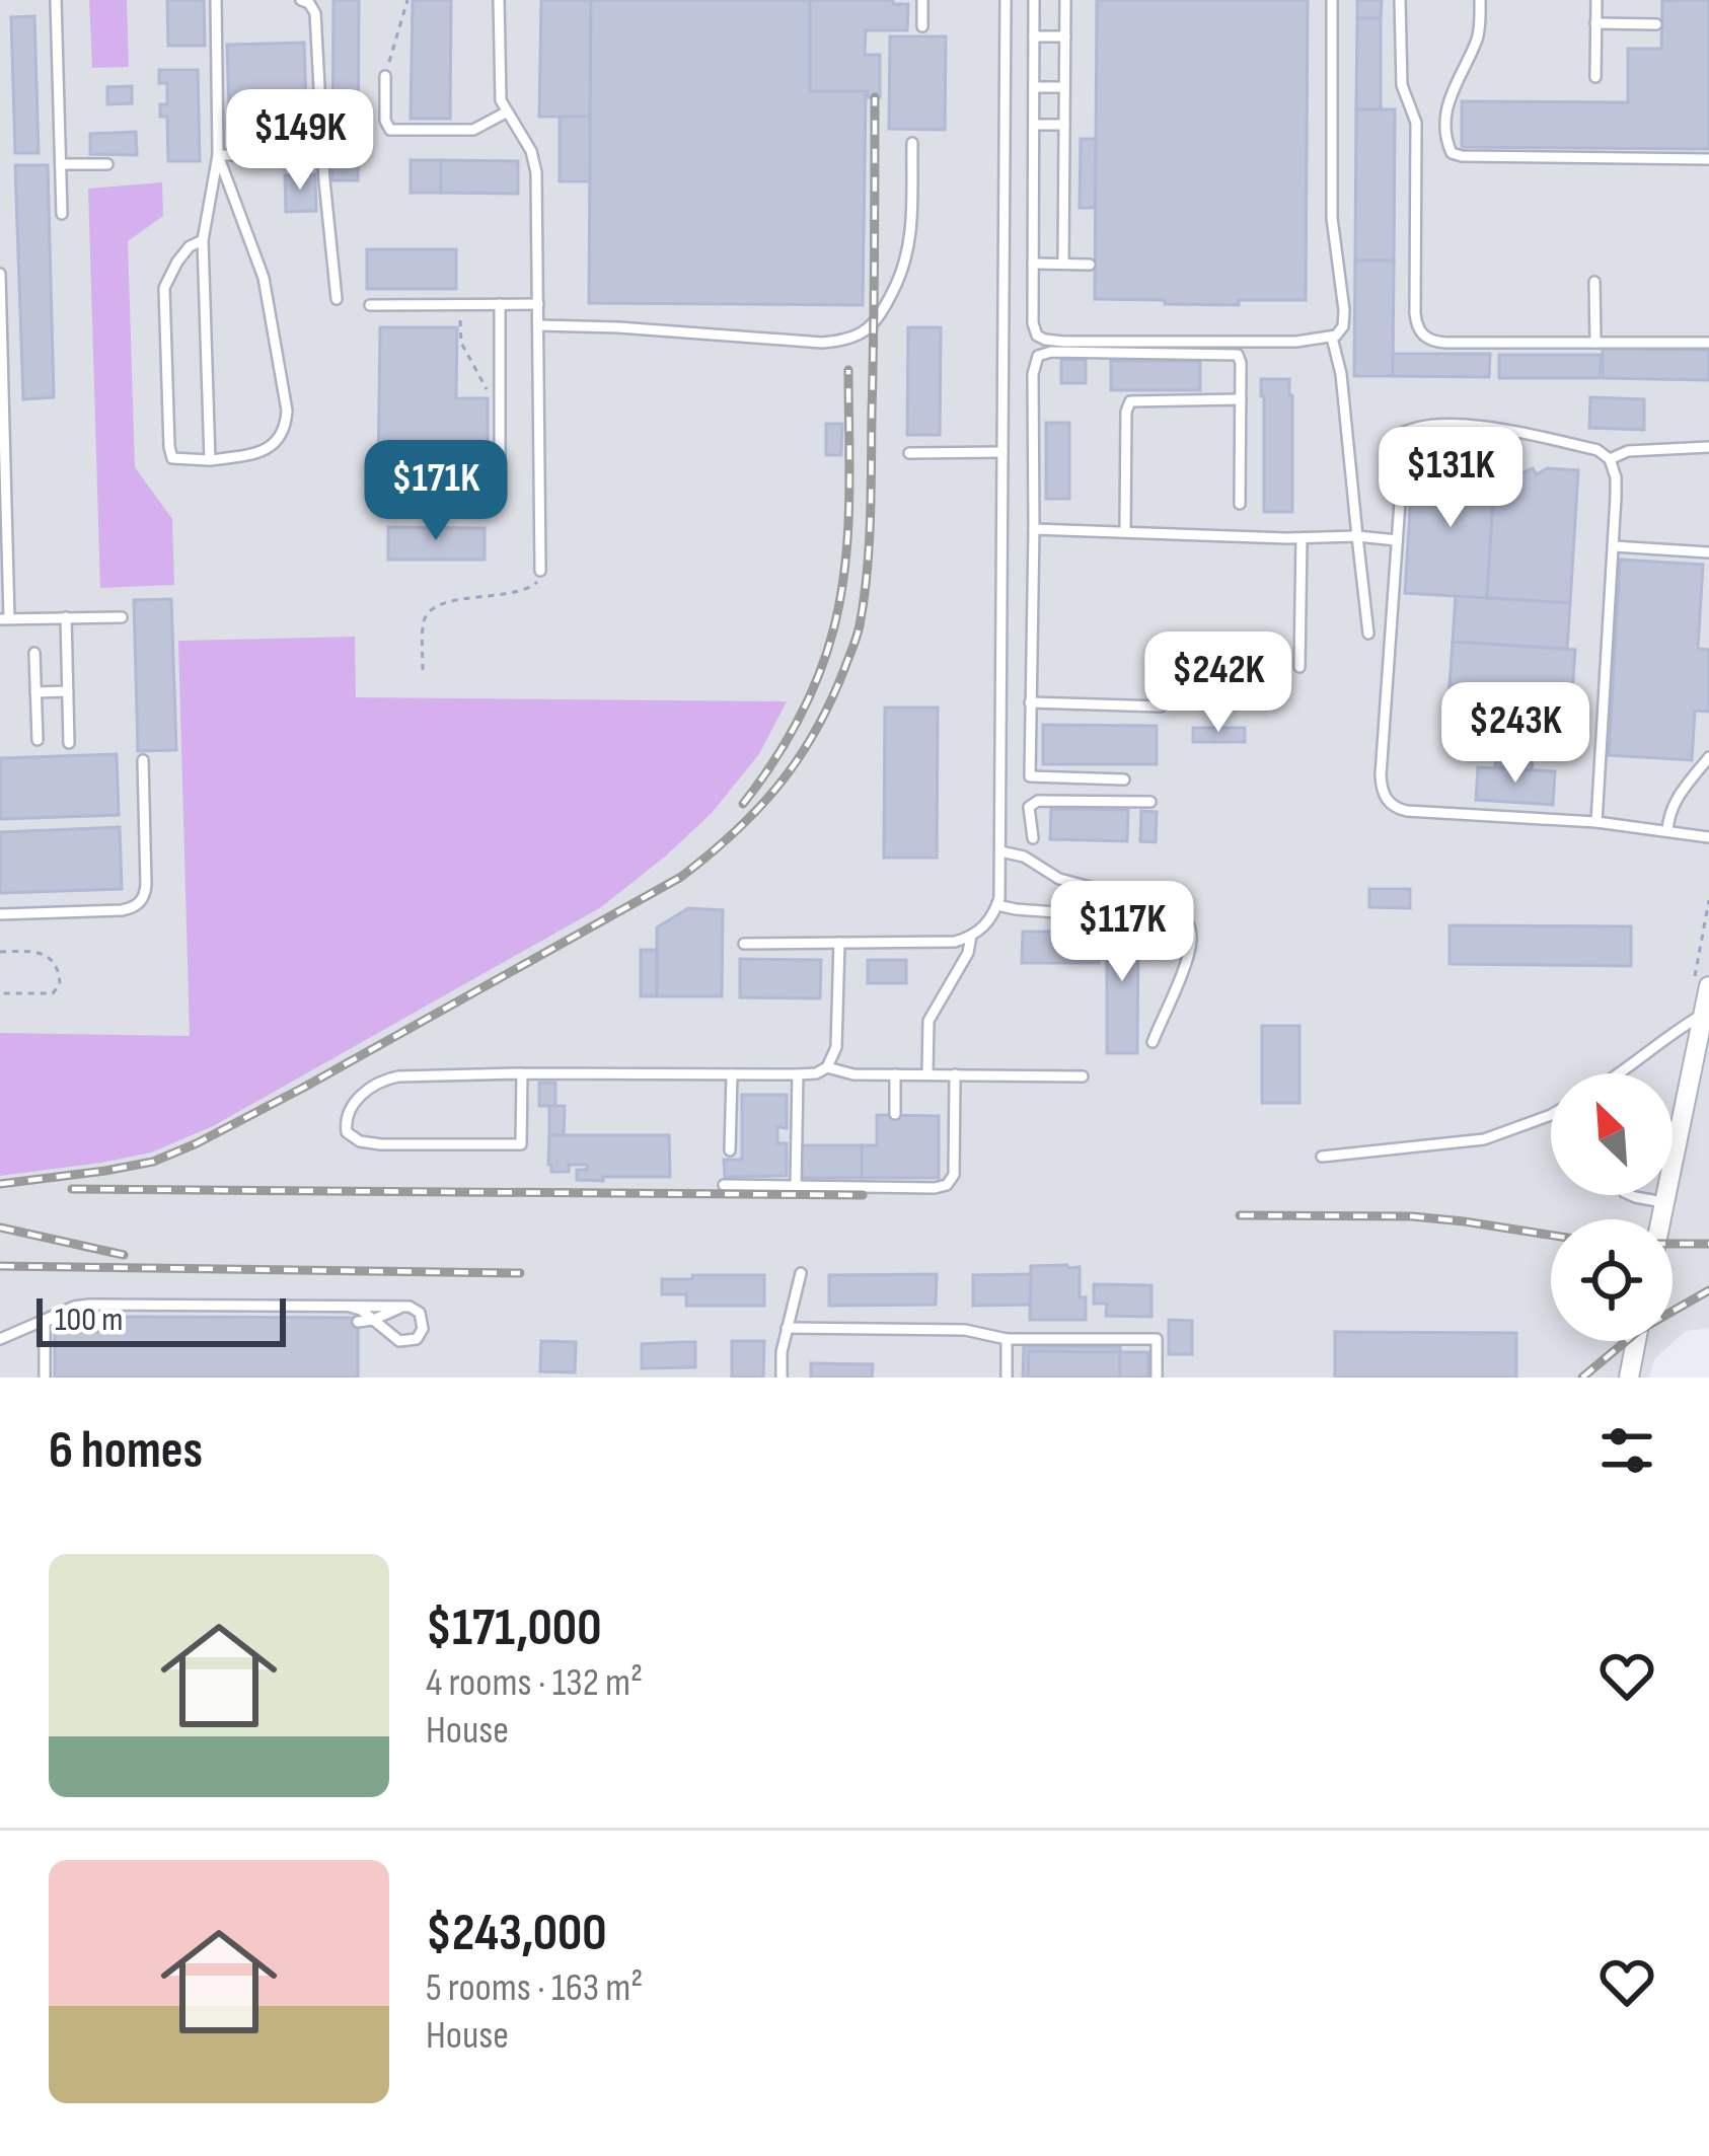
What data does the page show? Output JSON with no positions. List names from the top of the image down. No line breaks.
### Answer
{"scale_bar":"100 m","north":"top left","page":{"price":["$149K","$131K","$171K","$242K","$243K","$117K"],"scale":"100 m","heading":"6 homes","list":[{"name":"$171,000","note":"4 rooms · 132 m² · House"},{"name":"$243,000","note":"5 rooms · 163 m² · House"}]}}
